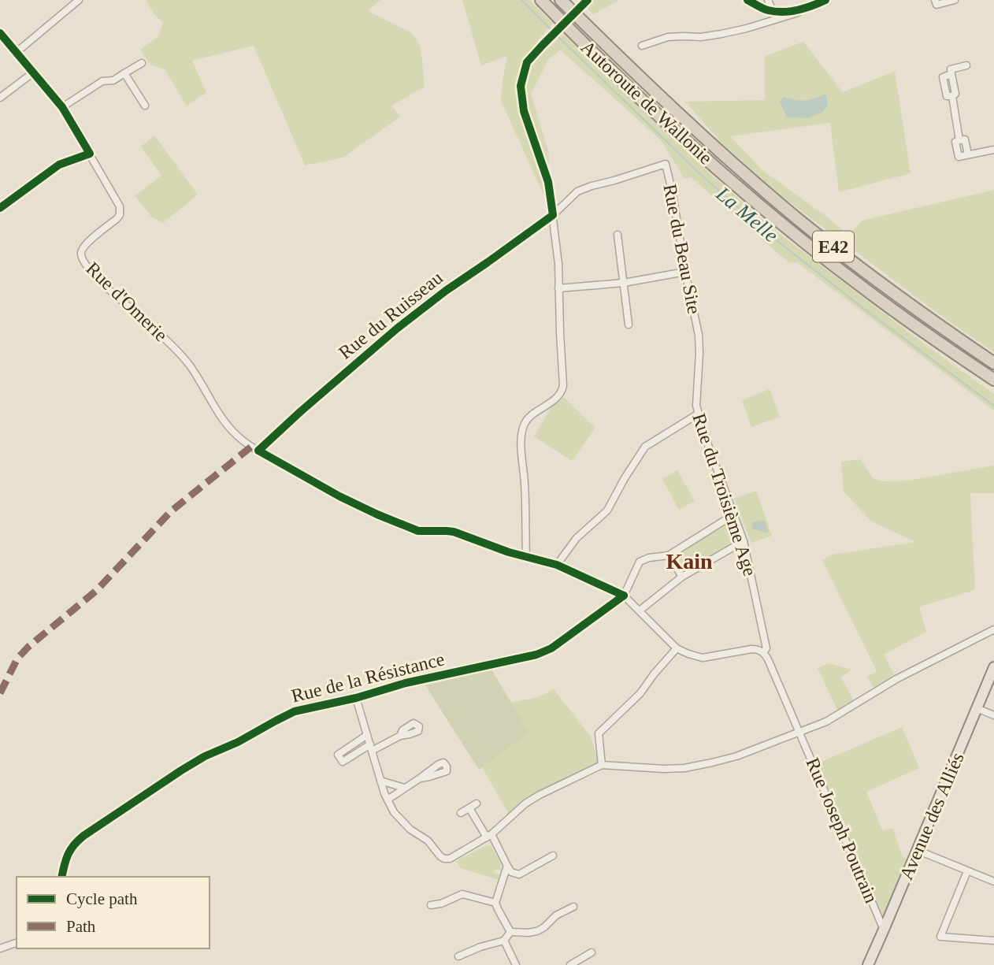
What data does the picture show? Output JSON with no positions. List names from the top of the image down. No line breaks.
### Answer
{"streets":{"highway":["Autoroute de Wallonie","E42"],"main road":["Avenue des Alliés"],"street":["Rue du Beau Site","Rue d'Omerie","Rue du Ruisseau","Rue du Troisième Age","Rue de la Résistance","Rue Joseph Poutrain"]},"crossings":[["Rue du Beau Site","Rue du Ruisseau"],["Rue du Beau Site","Rue du Troisième Age"],["Rue d'Omerie","Rue du Ruisseau"],["Rue du Troisième Age","Rue Joseph Poutrain"],["Avenue des Alliés","Rue Joseph Poutrain"]],"districts":["Kain"],"water":["La Melle"],"legend":["Cycle path","Path"]}
